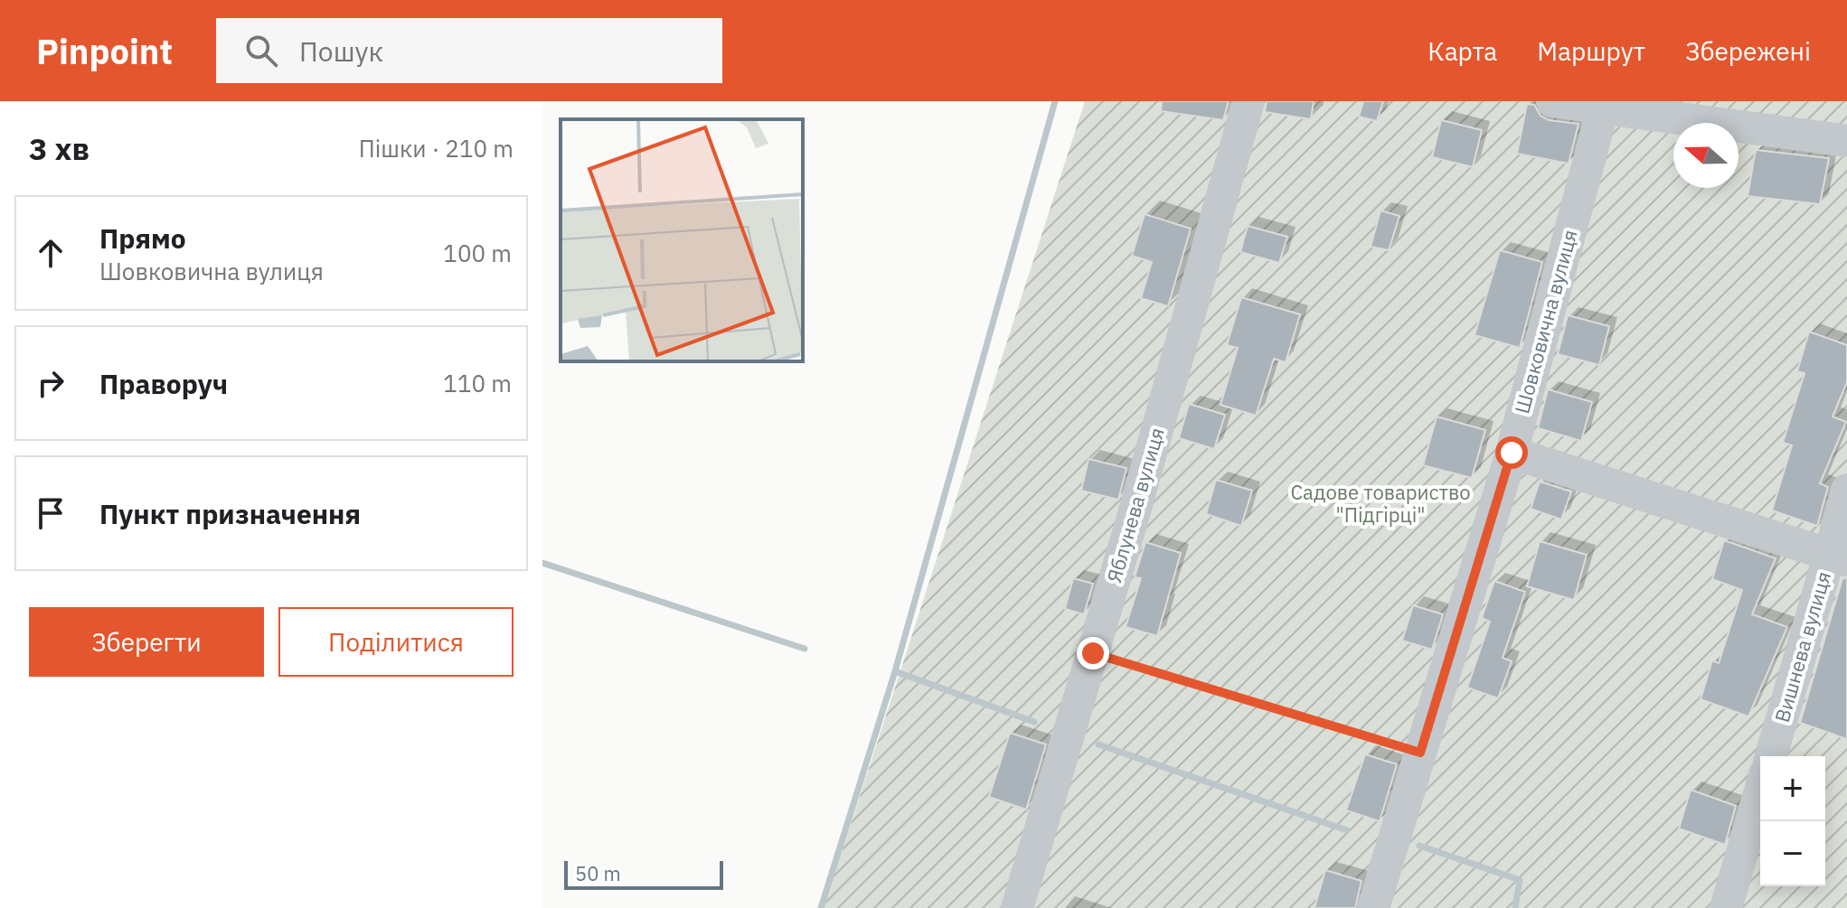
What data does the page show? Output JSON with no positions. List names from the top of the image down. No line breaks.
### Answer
{"streets":{"street":["Шовковична вулиця","Яблунева вулиця","Вишнева вулиця"]},"parks":["Садове товариство \"Підгірці\""],"scale_bar":"50 m","north":"left","page":{"header":"Pinpoint","search":"Пошук","nav":["Карта","Маршрут","Збережені"],"heading":["3 хв","Пішки · 210 m"],"list":[["Прямо","Шовковична вулиця","100 m"],["Праворуч","110 m"],"Пункт призначення"],"buttons":["Зберегти","Поділитися"],"map_buttons":["+","−"],"scale":"50 m"}}
